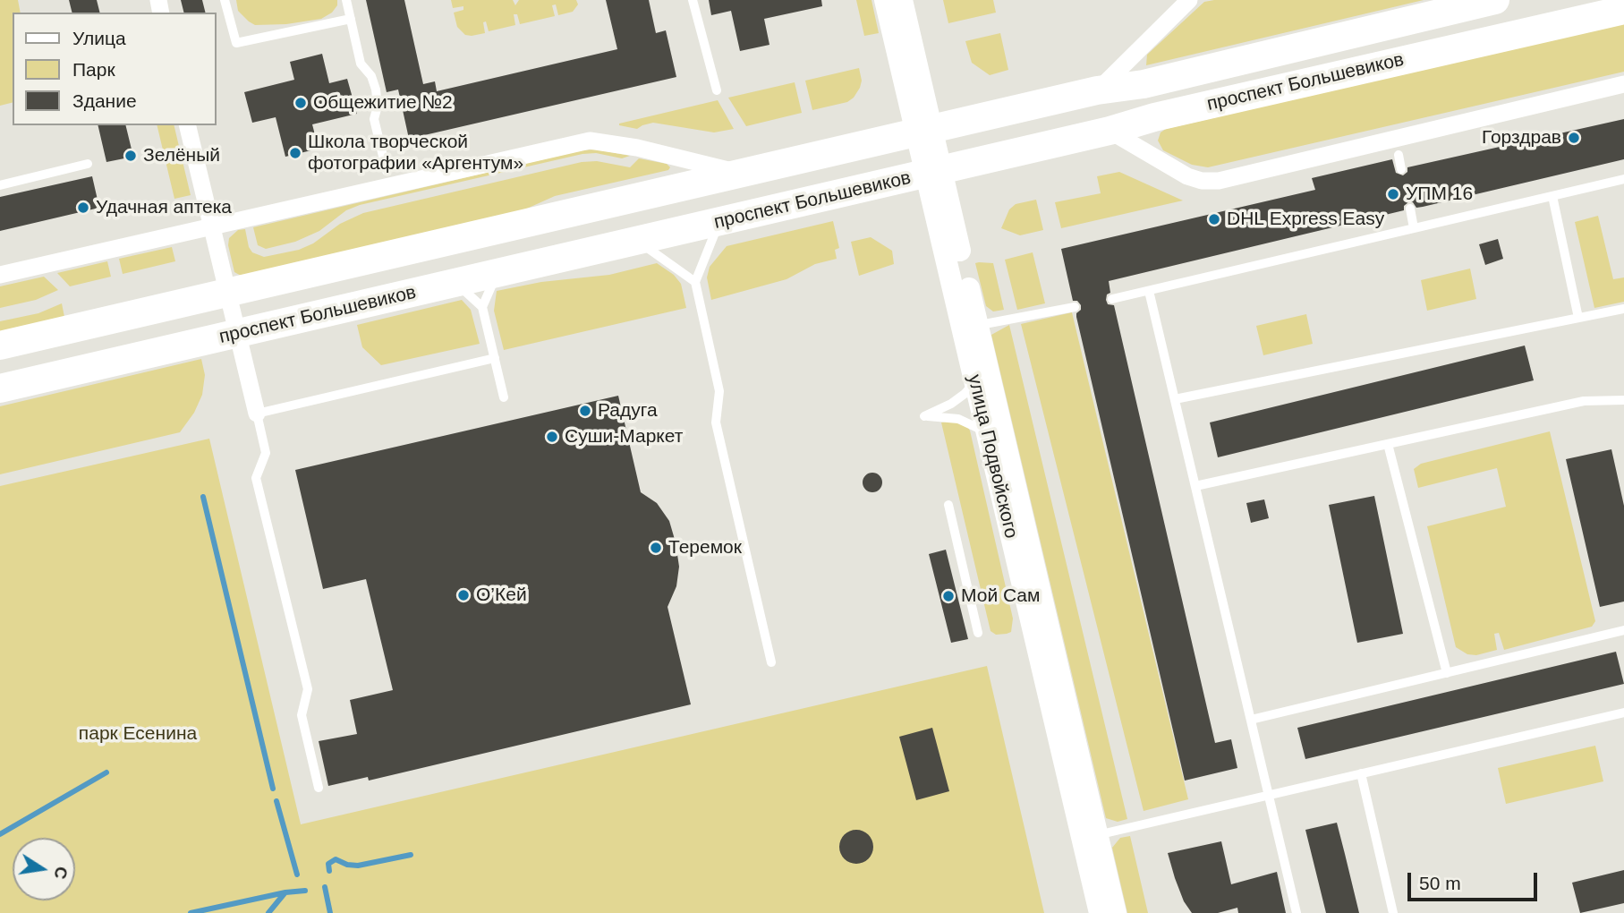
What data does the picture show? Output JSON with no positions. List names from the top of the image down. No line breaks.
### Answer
{"streets":{"main road":["проспект Большевиков"],"street":["улица Подвойского"]},"crossings":[["проспект Большевиков","улица Подвойского"]],"parks":["парк Есенина"],"places":["Общежитие №2","Горздрав","Школа творческой фотографии «Аргентум»","Зелёный","УПМ 16","Удачная аптека","DHL Express Easy","Радуга","Суши-Маркет","Теремок","О’Кей","Мой Сам"],"legend":["Улица","Парк","Здание"],"scale_bar":"50 m","north":"right"}
